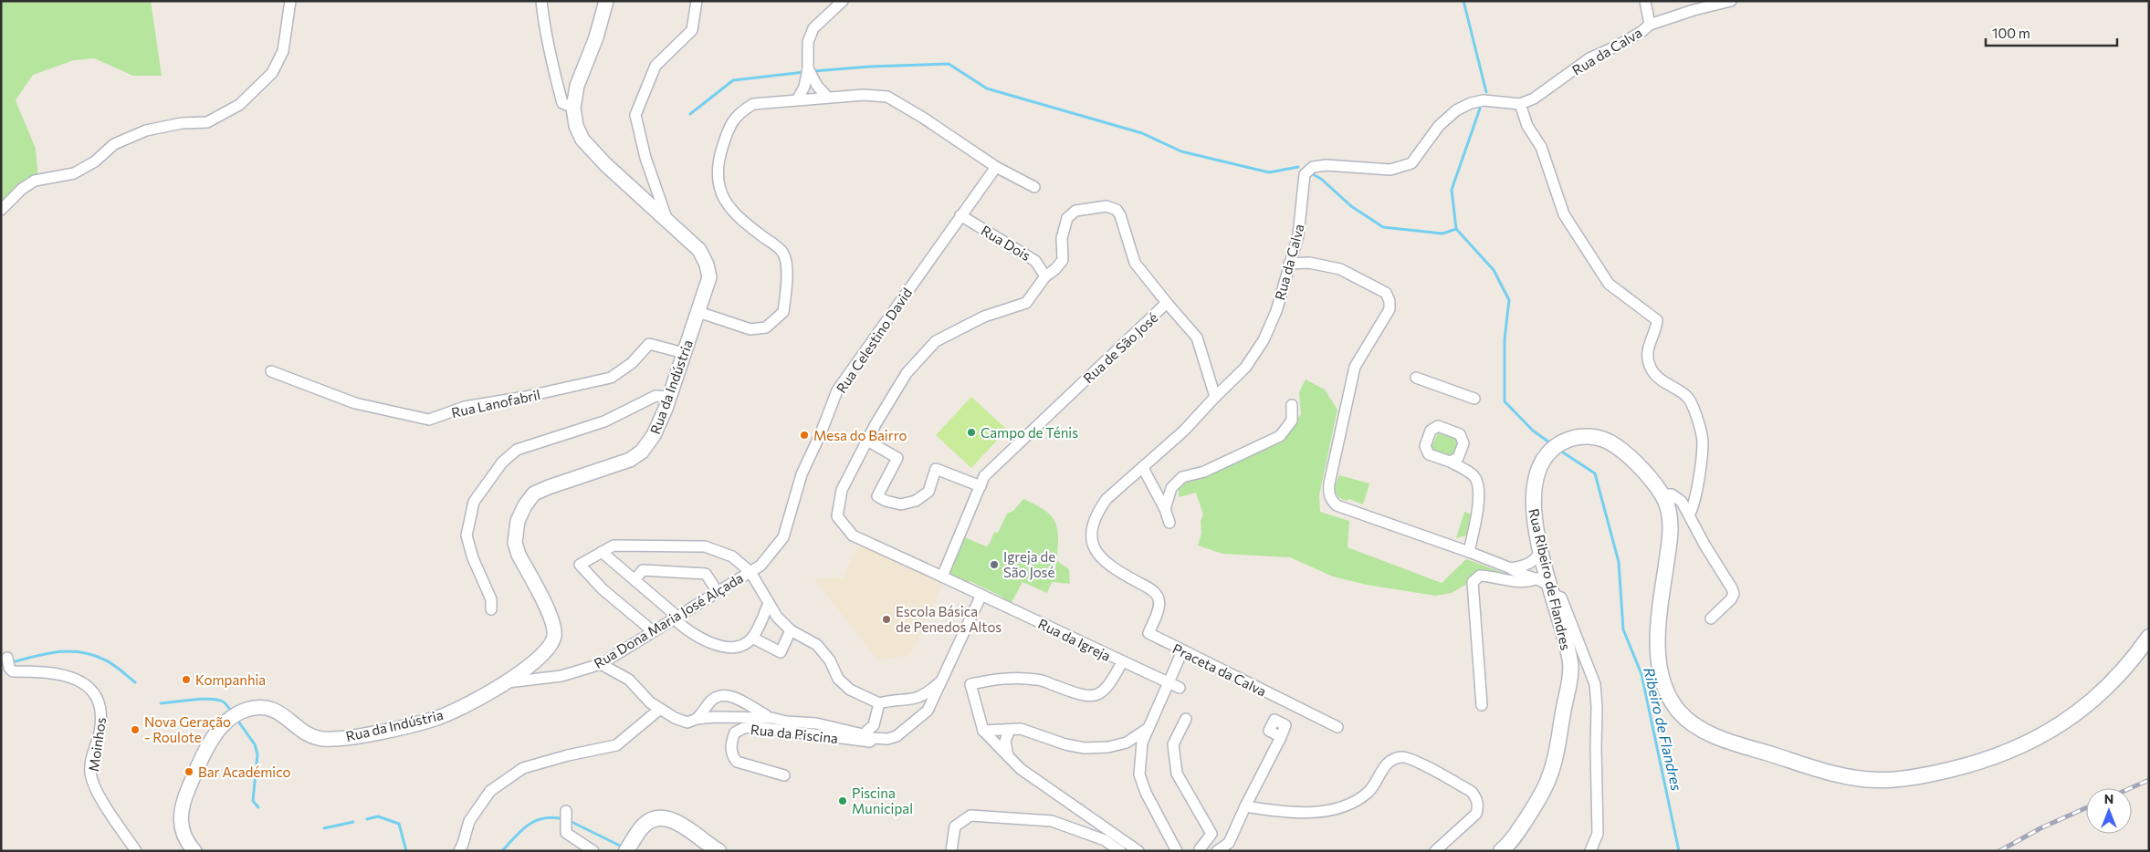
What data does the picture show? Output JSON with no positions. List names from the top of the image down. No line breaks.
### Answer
{"streets":{"main road":["Rua Ribeiro de Flandres"],"street":["Rua da Calva","Rua Dois","Rua Celestino David","Rua de São José","Rua da Indústria","Rua Lanofabril","Rua Dona Maria José Alçada","Rua da Igreja","Praceta da Calva","Rua da Piscina","Moinhos"]},"crossings":[["Rua da Calva","Praceta da Calva"],["Rua Dois","Rua Celestino David"],["Rua Dois","Rua de São José"],["Rua Celestino David","Rua Dona Maria José Alçada"],["Rua de São José","Rua da Igreja"],["Rua da Indústria","Rua Lanofabril"],["Rua da Indústria","Rua Dona Maria José Alçada"]],"water":["Ribeiro de Flandres"],"places":["Campo de Ténis","Mesa do Bairro","Igreja de São José","Escola Básica de Penedos Altos","Kompanhia","Nova Geração - Roulote","Bar Académico","Piscina Municipal"],"scale_bar":"100 m","north":"top"}
